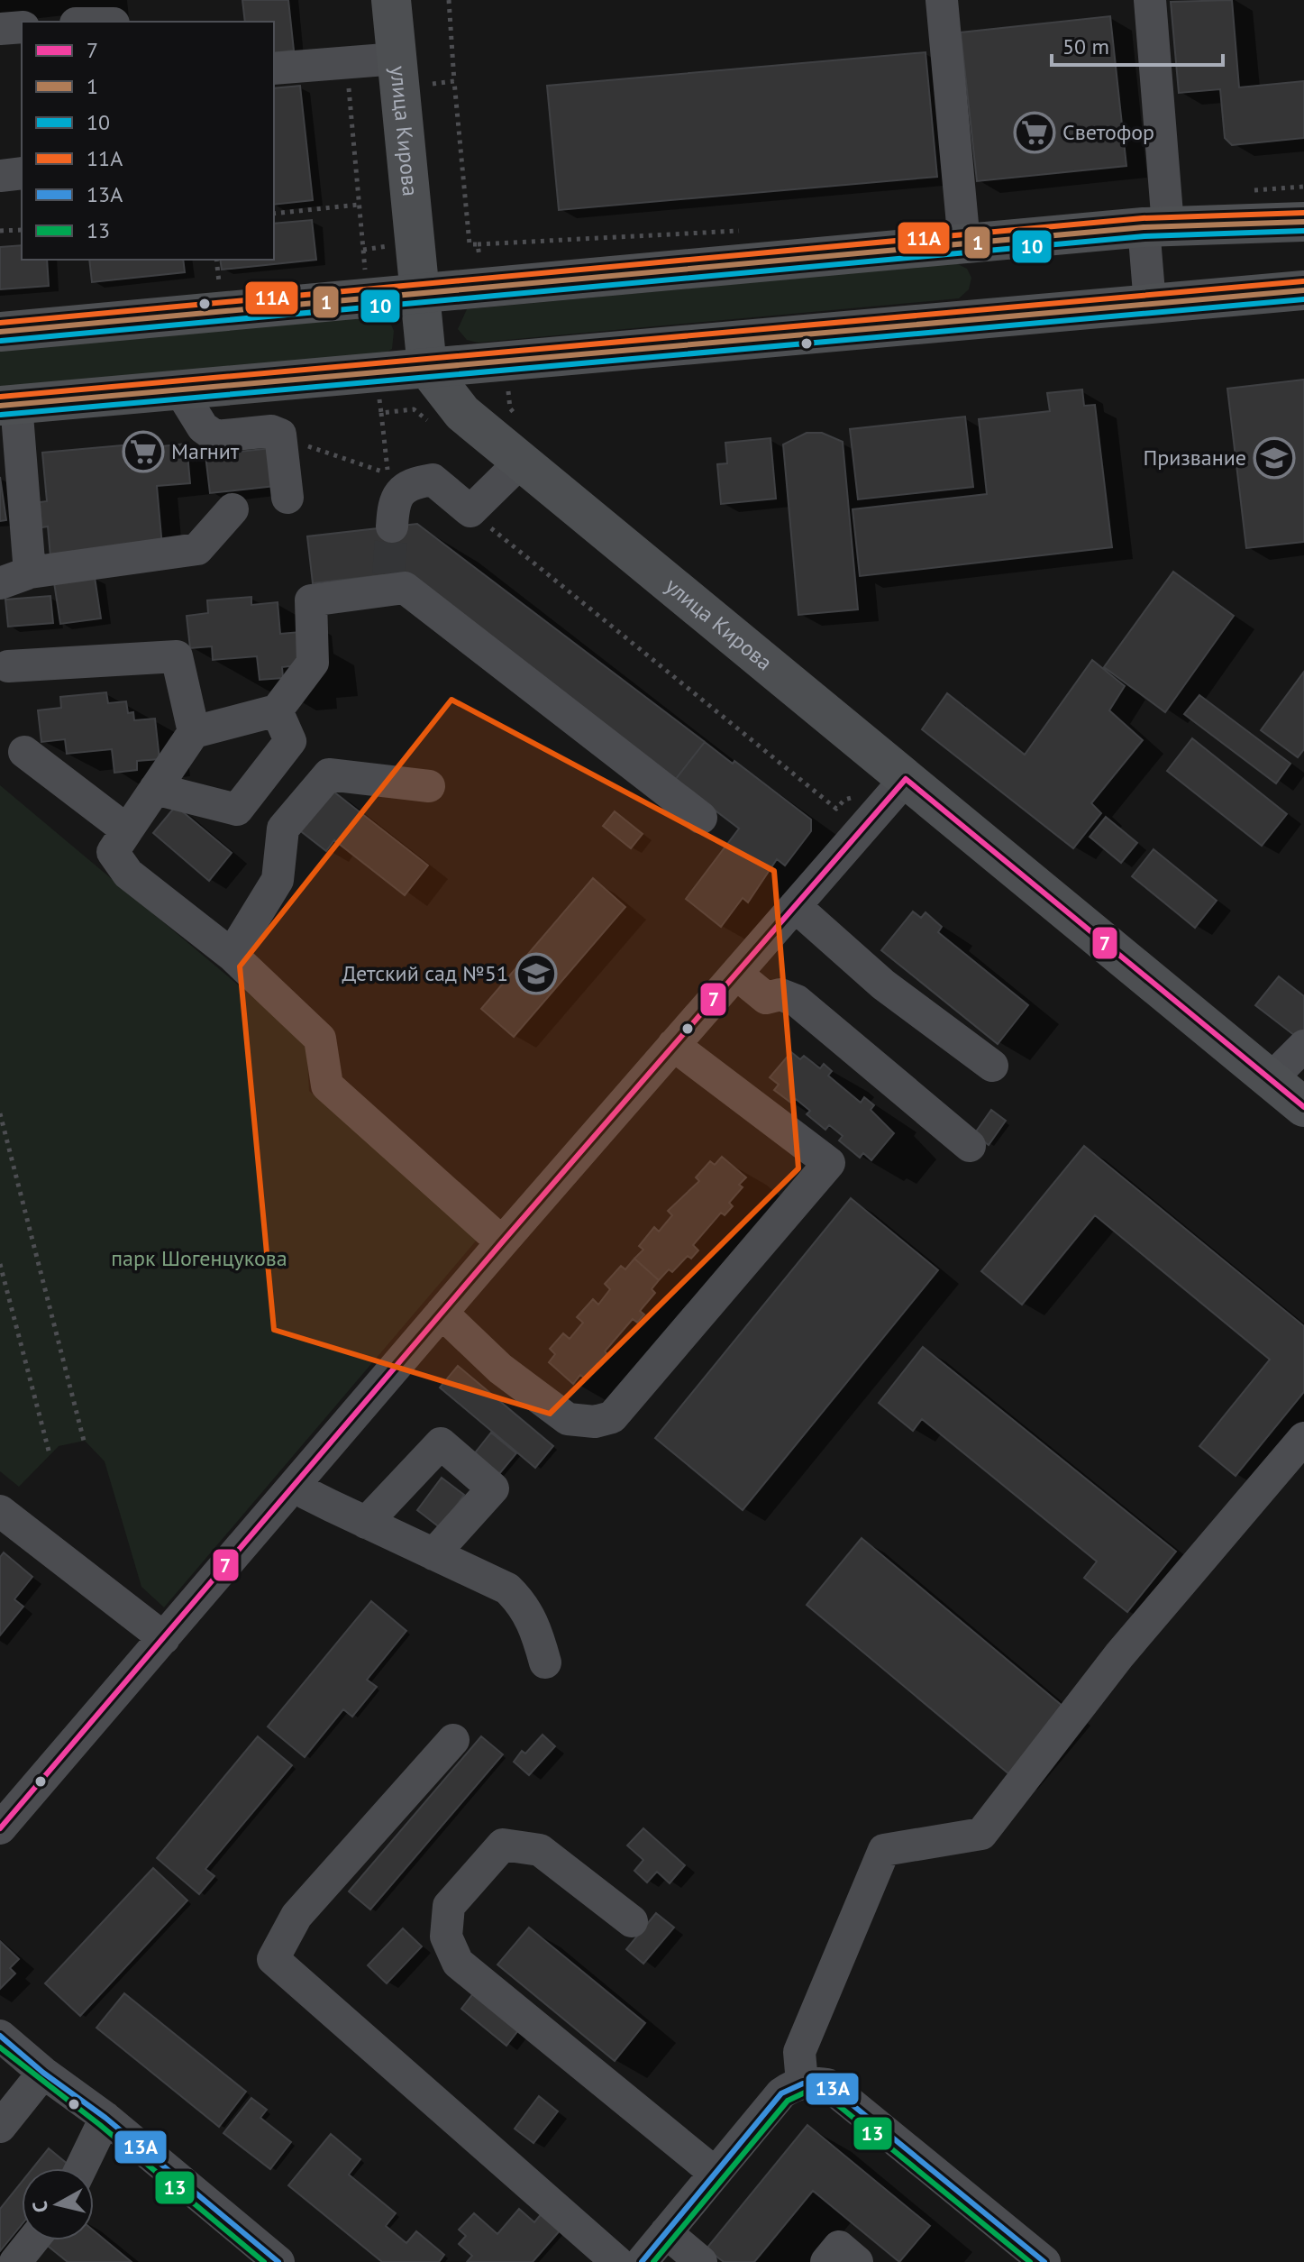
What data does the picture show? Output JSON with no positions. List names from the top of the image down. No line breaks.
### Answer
{"streets":{"main road":["улица Кирова"]},"parks":["парк Шогенцукова"],"places":{"supermarket":["Светофор","Магнит"],"school or university":["Призвание","Детский сад №51"]},"lines":["transit line 11А","transit line 1","transit line 10","transit line 7","transit line 13А","transit line 13"],"legend":["7","1","10","11А","13А","13"],"scale_bar":"50 m","north":"left"}
